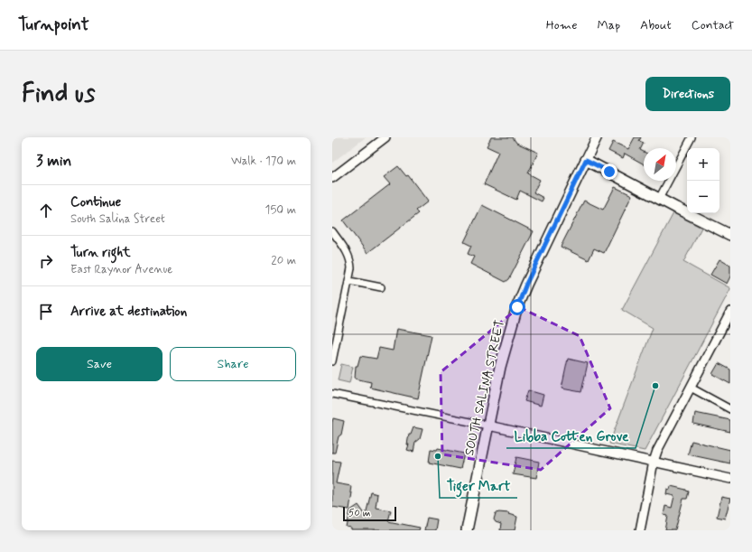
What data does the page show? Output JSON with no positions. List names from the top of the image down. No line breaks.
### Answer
{"streets":{"main road":["SOUTH SALINA STREET"]},"places":["Libba Cotten Grove","Tiger Mart"],"scale_bar":"50 m","north":"top right","page":{"header":"Turnpoint","nav":["Home","Map","About","Contact"],"buttons":["Directions",["Save","Share"]],"title":"Find us","heading":["3 min","Walk · 170 m"],"map_buttons":["+","−"],"list":[["Continue","South Salina Street","150 m"],["Turn right","East Raynor Avenue","20 m"],"Arrive at destination"],"scale":"50 m"}}
